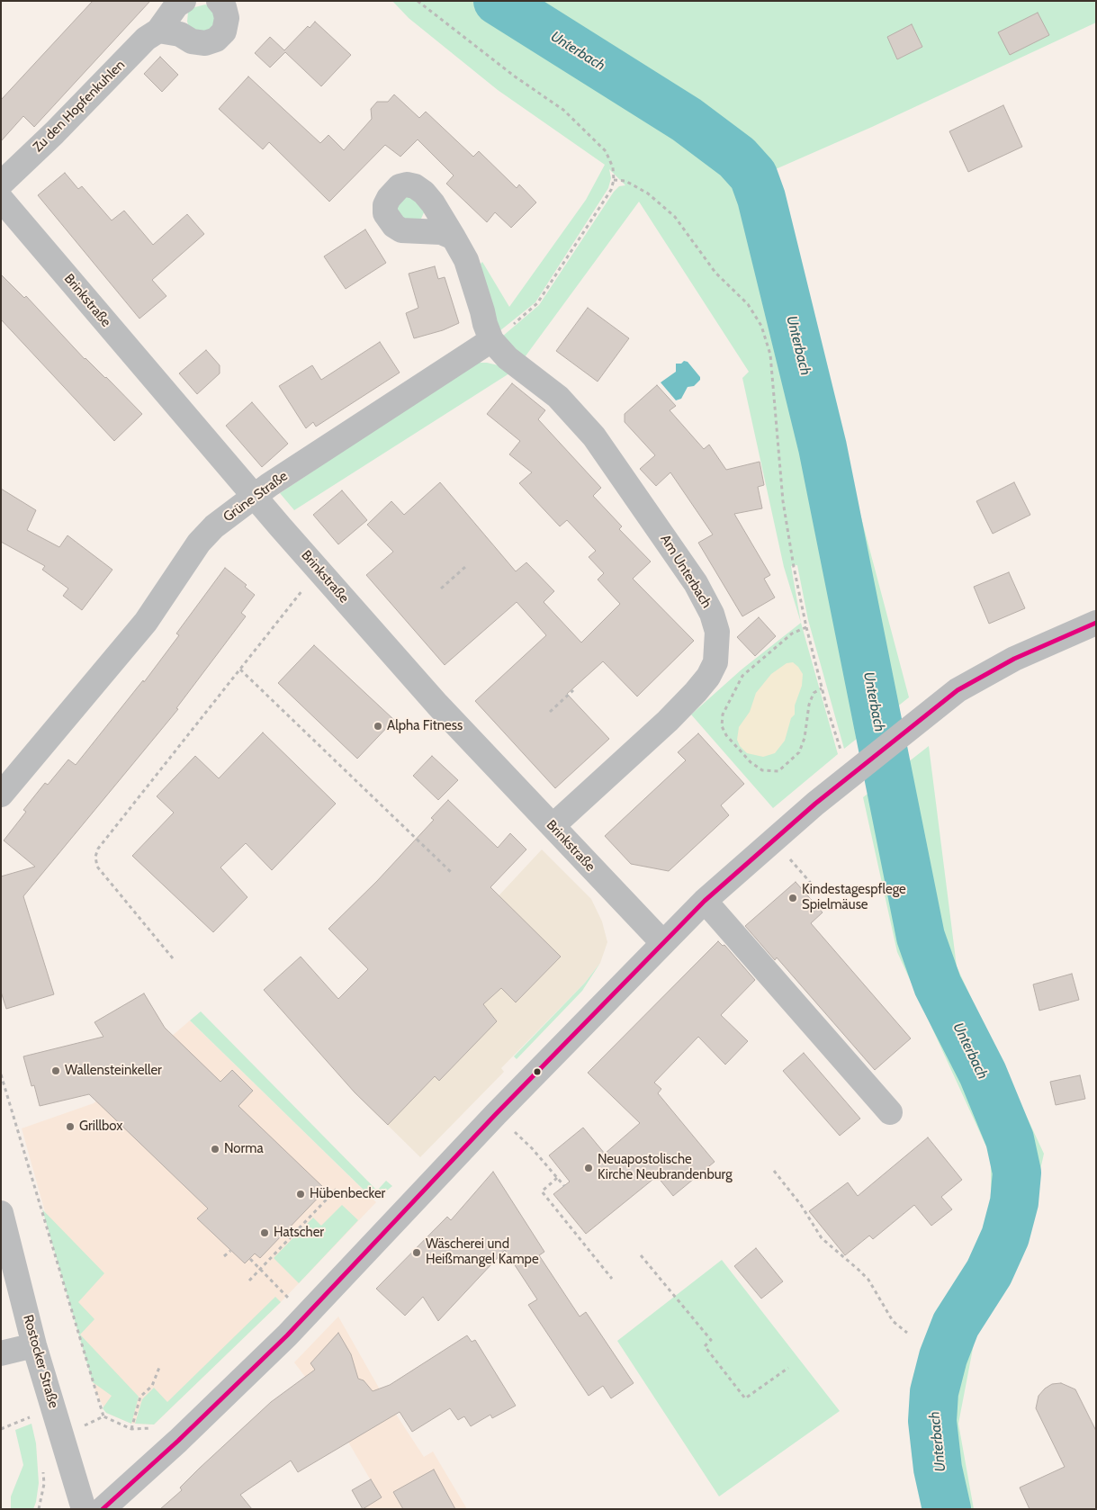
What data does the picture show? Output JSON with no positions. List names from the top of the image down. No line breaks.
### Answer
{"streets":{"street":["Zu den Hopfenkuhlen","Brinkstraße","Grüne Straße","Am Unterbach","Rostocker Straße"]},"crossings":[["Brinkstraße","Grüne Straße"],["Brinkstraße","Am Unterbach"],["Grüne Straße","Am Unterbach"]],"water":["Unterbach"],"places":["Alpha Fitness","Kindestagespflege Spielmäuse","Wallensteinkeller","Grillbox","Norma","Neuapostolische Kirche Neubrandenburg","Hübenbecker","Hatscher","Wäscherei und Heißmangel Kampe"]}
